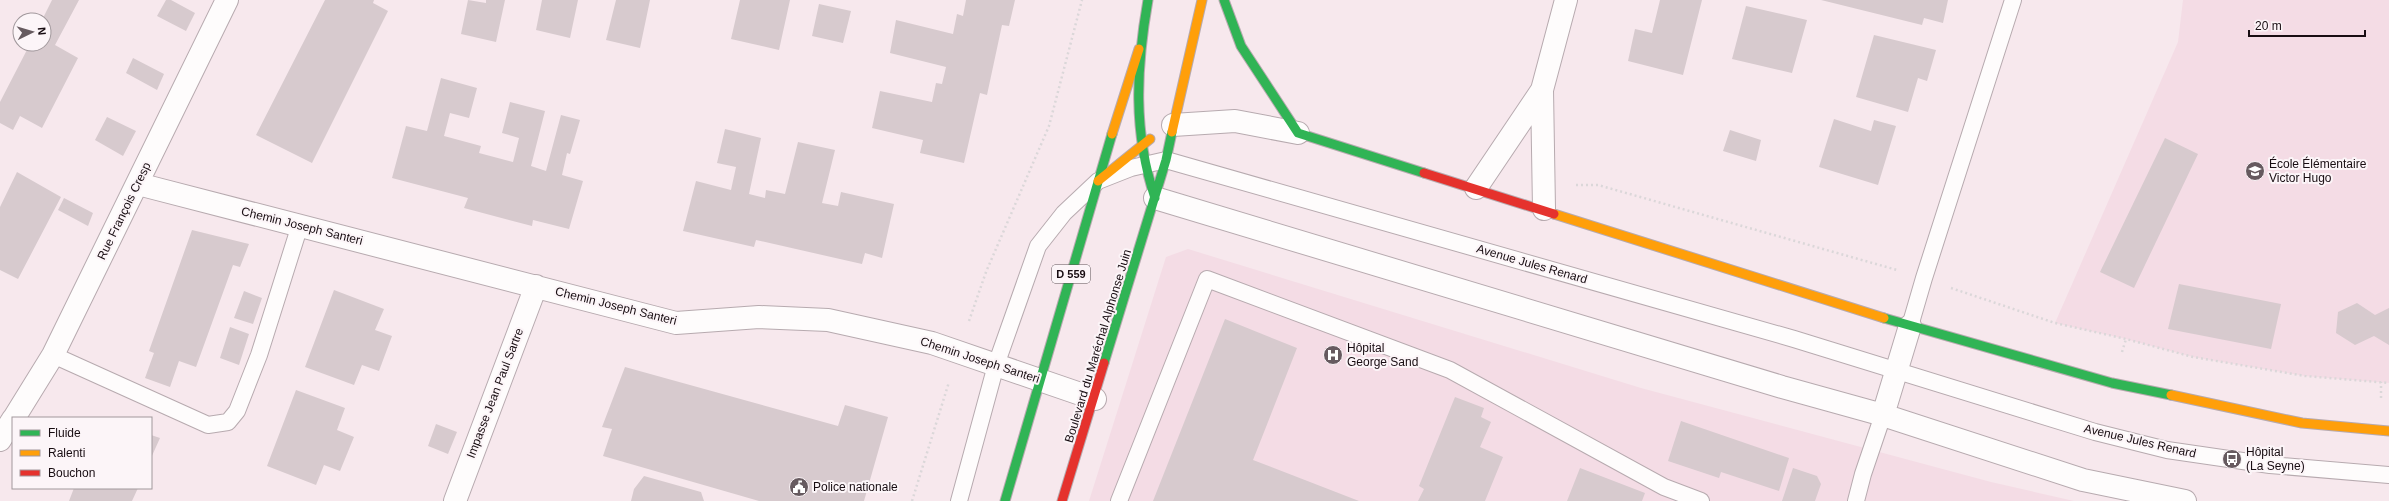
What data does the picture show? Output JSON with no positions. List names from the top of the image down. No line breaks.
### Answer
{"streets":{"main road":["D 559","Boulevard du Maréchal Alphonse Juin"],"street":["Rue François Cresp","Chemin Joseph Santeri","Impasse Jean Paul Sartre"],"lane":["Avenue Jules Renard"]},"crossings":[["Rue François Cresp","Chemin Joseph Santeri"],["Chemin Joseph Santeri","D 559"],["Chemin Joseph Santeri","Boulevard du Maréchal Alphonse Juin"],["Chemin Joseph Santeri","Impasse Jean Paul Sartre"],["Avenue Jules Renard","Boulevard du Maréchal Alphonse Juin"]],"places":{"school or university":["École Élémentaire Victor Hugo"],"hospital":["Hôpital George Sand"],"bus stop":["Hôpital (La Seyne)"],"public building":["Police nationale"]},"legend":["Fluide","Ralenti","Bouchon"],"scale_bar":"20 m","north":"right"}
